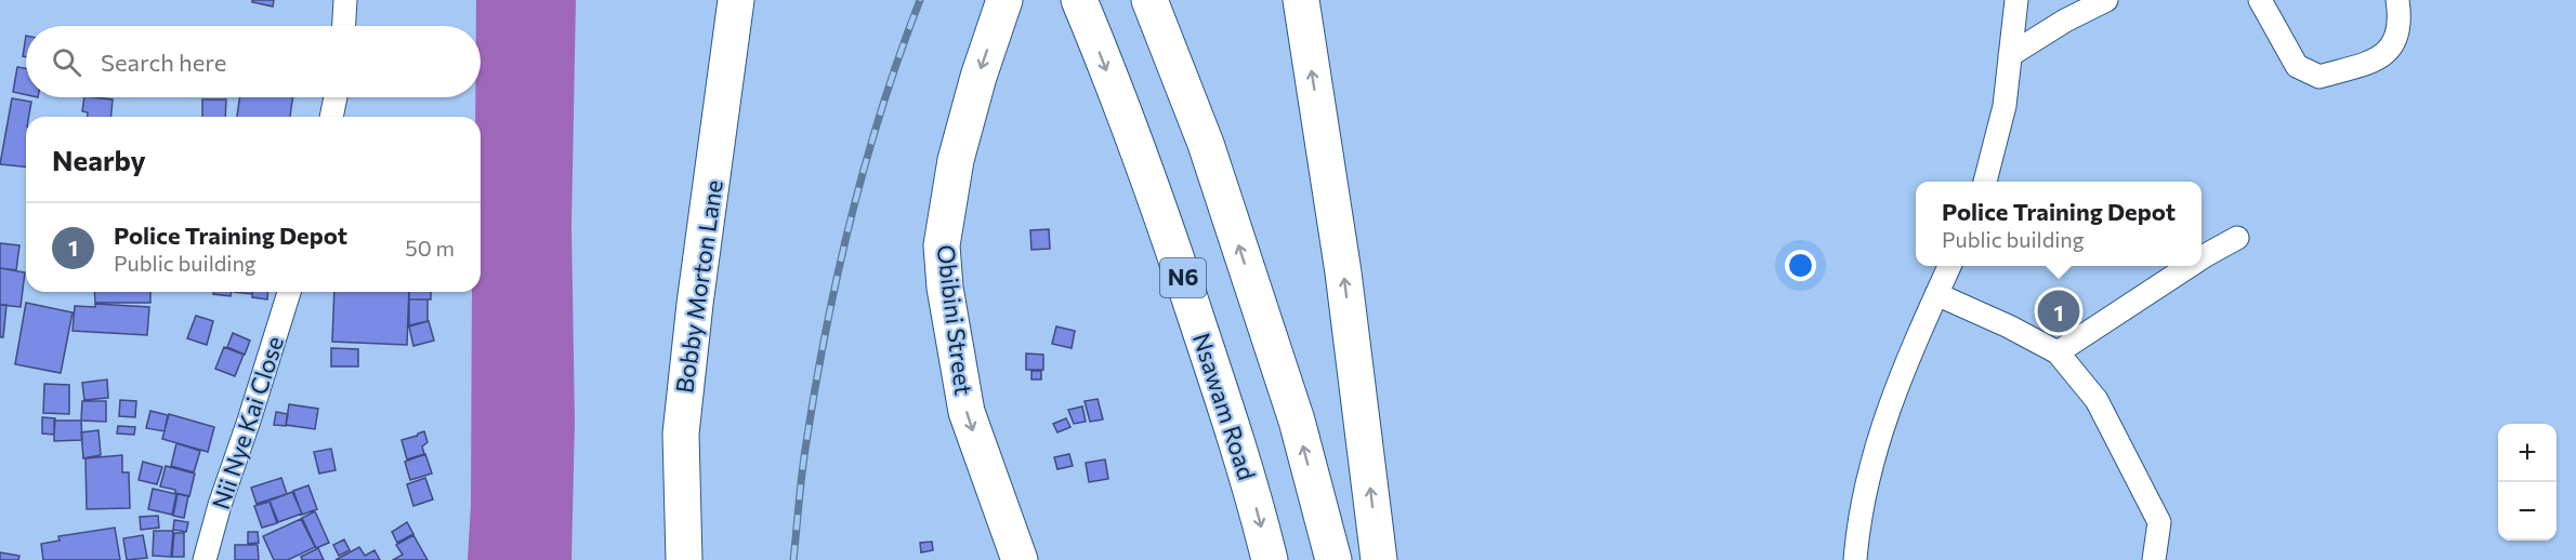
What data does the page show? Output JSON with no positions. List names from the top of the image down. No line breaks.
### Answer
{"streets":{"main road":["N6","Bobby Morton Lane","Obibini Street","Nsawam Road"],"lane":["Nii Nye Kai Close"]},"page":{"search":"Search here","heading":"Nearby","popup":["Police Training Depot","Public building"],"list":[{"mark":"1","name":"Police Training Depot","note":"Public building","value":"50 m"}],"pins":"1","map_buttons":["+","−"]}}
